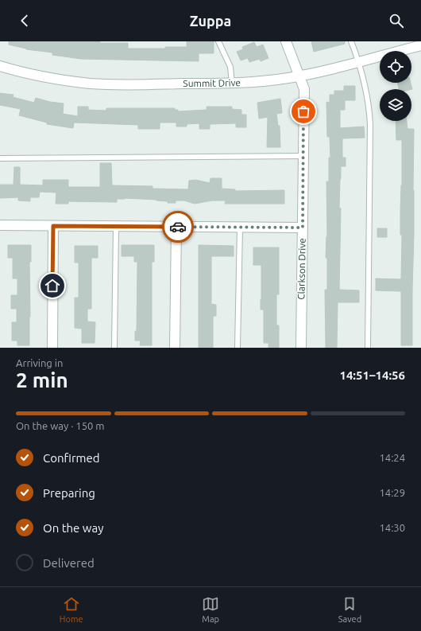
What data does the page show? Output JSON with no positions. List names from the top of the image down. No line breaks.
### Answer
{"streets":{"street":["Summit Drive","Clarkson Drive"]},"crossings":[["Summit Drive","Clarkson Drive"]],"page":{"header":"Zuppa","heading":["2 min","Arriving in","14:51–14:56"],"bar":"On the way · 150 m","list":[["Confirmed","14:24"],["Preparing","14:29"],["On the way","14:30"],"Delivered"],"tabs":["Home","Map","Saved"]}}
